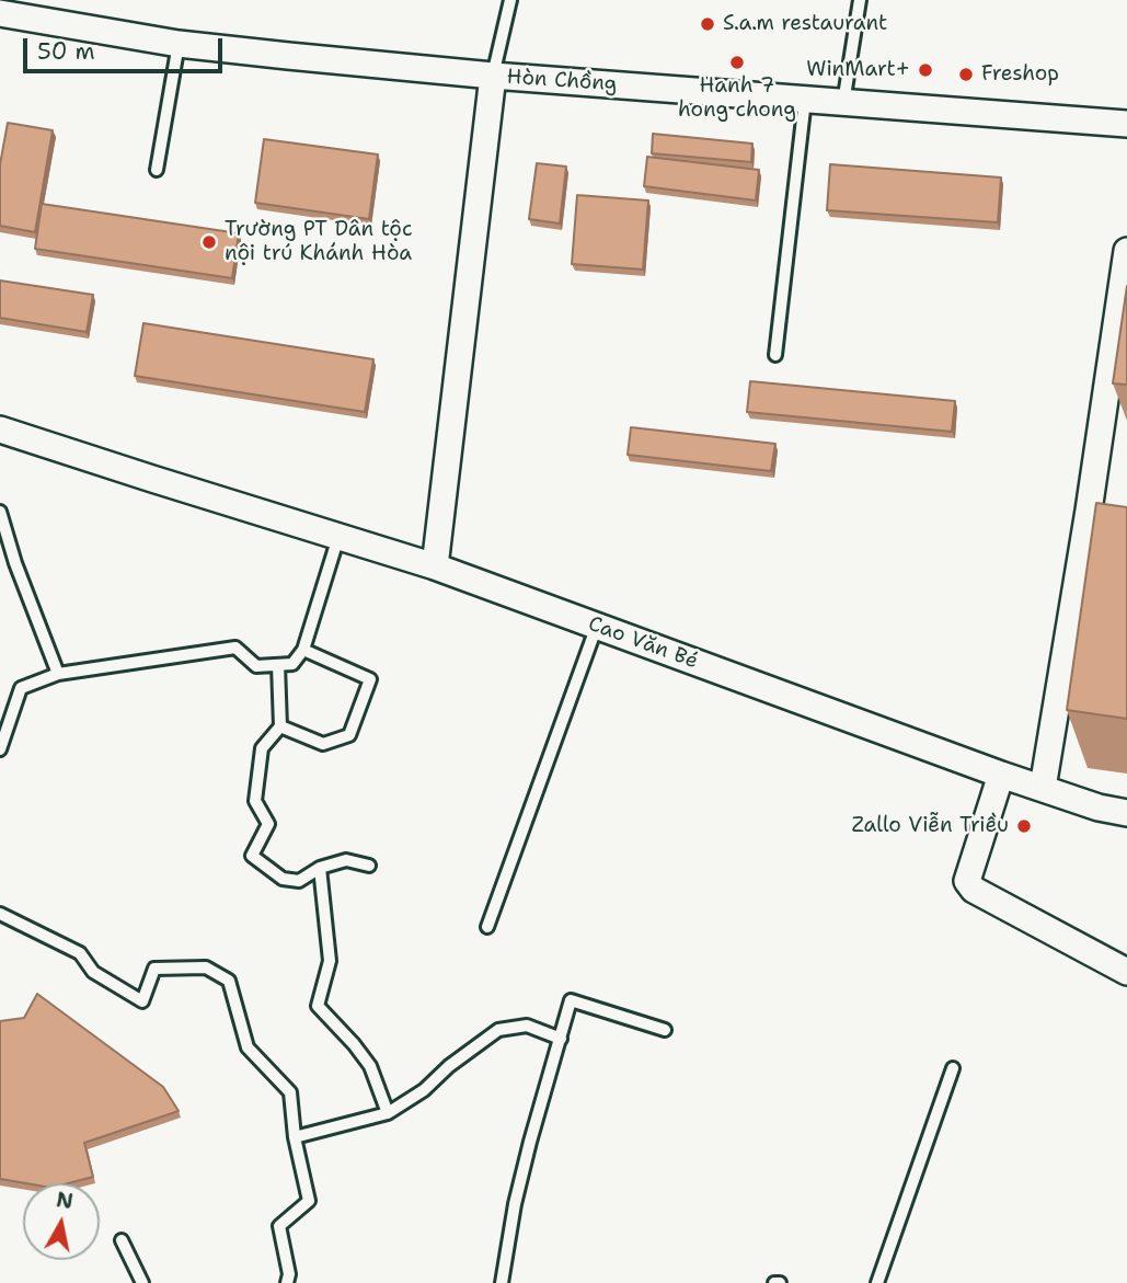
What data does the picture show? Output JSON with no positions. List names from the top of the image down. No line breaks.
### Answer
{"streets":{"street":["Hòn Chồng","Cao Văn Bé"]},"places":["S.a.m restaurant","Hanh 7 hong chong","WinMart+","Freshop","Trường PT Dân tộc nội trú Khánh Hòa","Zallo Viễn Triều"],"scale_bar":"50 m","north":"top"}
